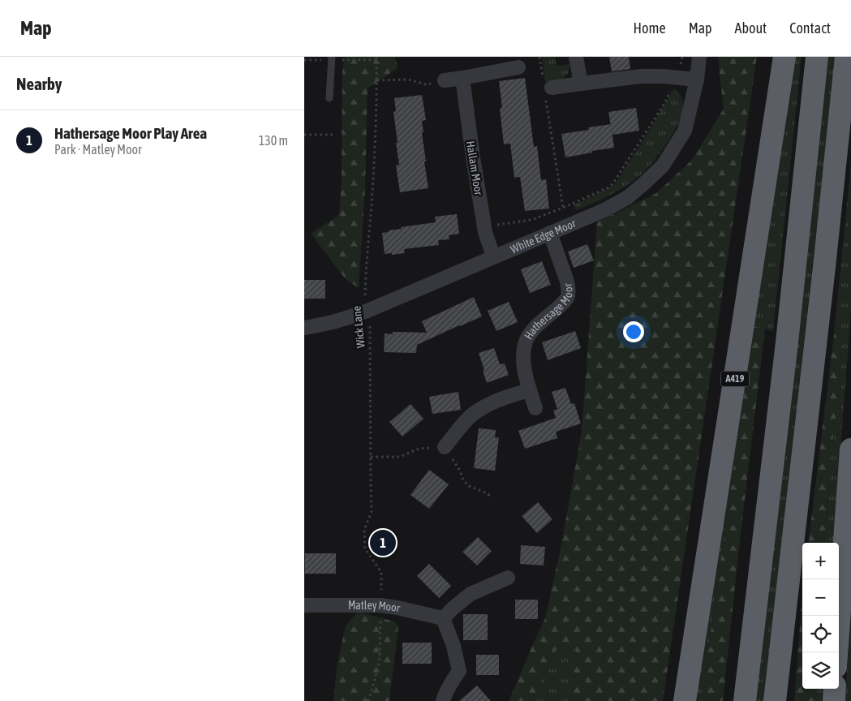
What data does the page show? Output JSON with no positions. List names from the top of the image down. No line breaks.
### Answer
{"streets":{"highway":["A419"],"street":["Hallam Moor","White Edge Moor","Hathersage Moor","Matley Moor"],"path":["Wick Lane"]},"crossings":[["Hallam Moor","White Edge Moor"],["White Edge Moor","Hathersage Moor"],["White Edge Moor","Wick Lane"]],"page":{"header":"Map","nav":["Home","Map","About","Contact"],"heading":"Nearby","list":[{"mark":"1","name":"Hathersage Moor Play Area","note":"Park · Matley Moor","value":"130 m"}],"pins":"1","map_buttons":["+","−"]}}
